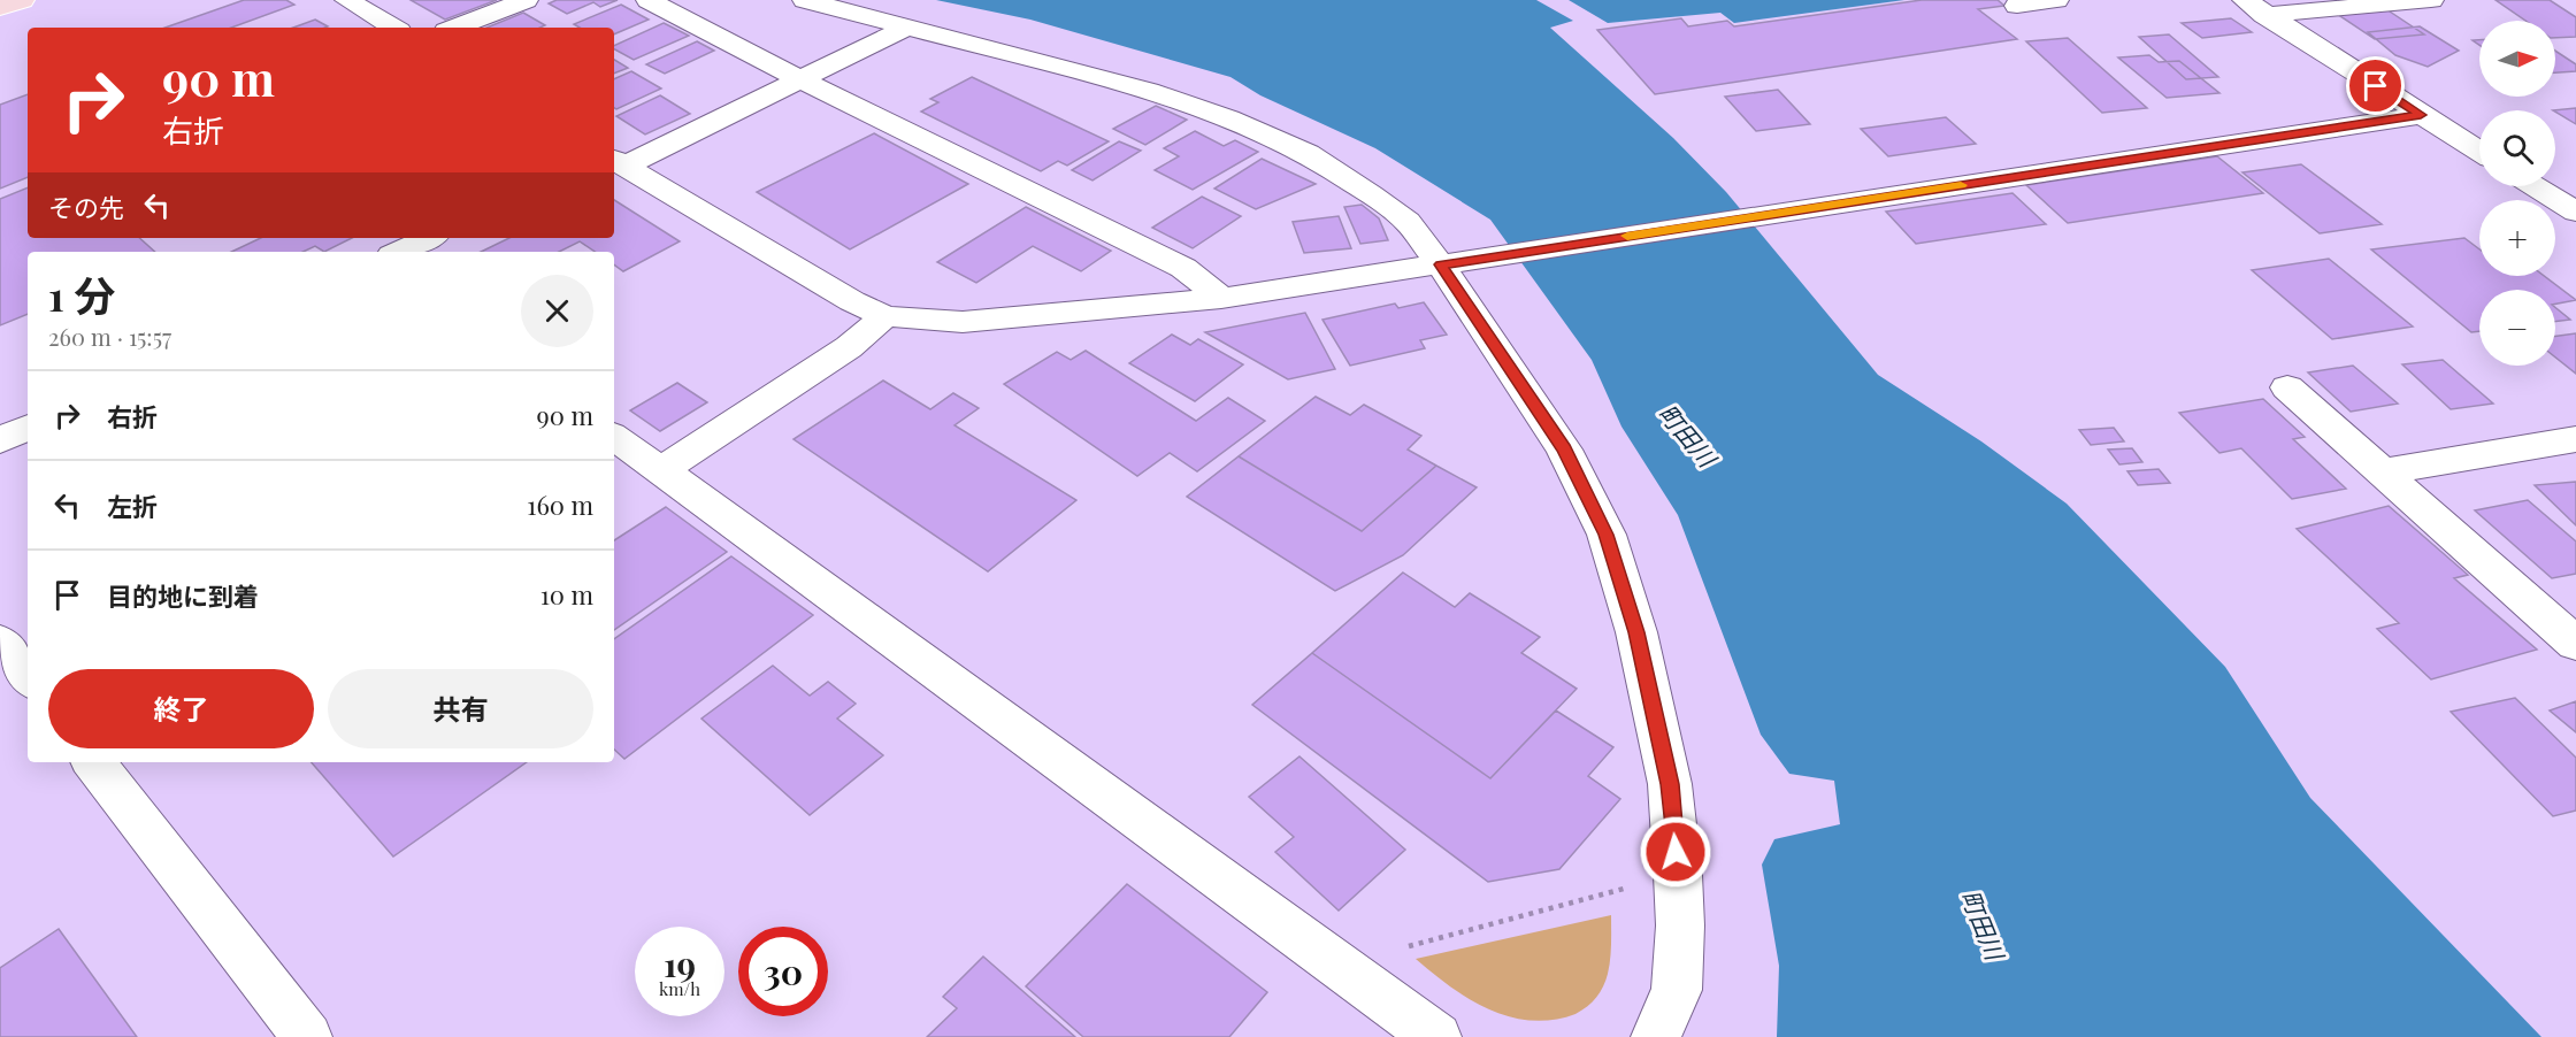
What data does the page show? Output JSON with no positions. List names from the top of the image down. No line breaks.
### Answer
{"water":["町田川"],"north":"right","page":{"map_buttons":["+","−"],"turn":["90 m","右折"],"then":"その先","heading":["1 分","260 m · 15:57"],"list":[{"name":"右折","value":"90 m"},{"name":"左折","value":"160 m"},{"name":"目的地に到着","value":"10 m"}],"buttons":["終了","共有"],"speed":"19 km/h","limit":"30"}}
